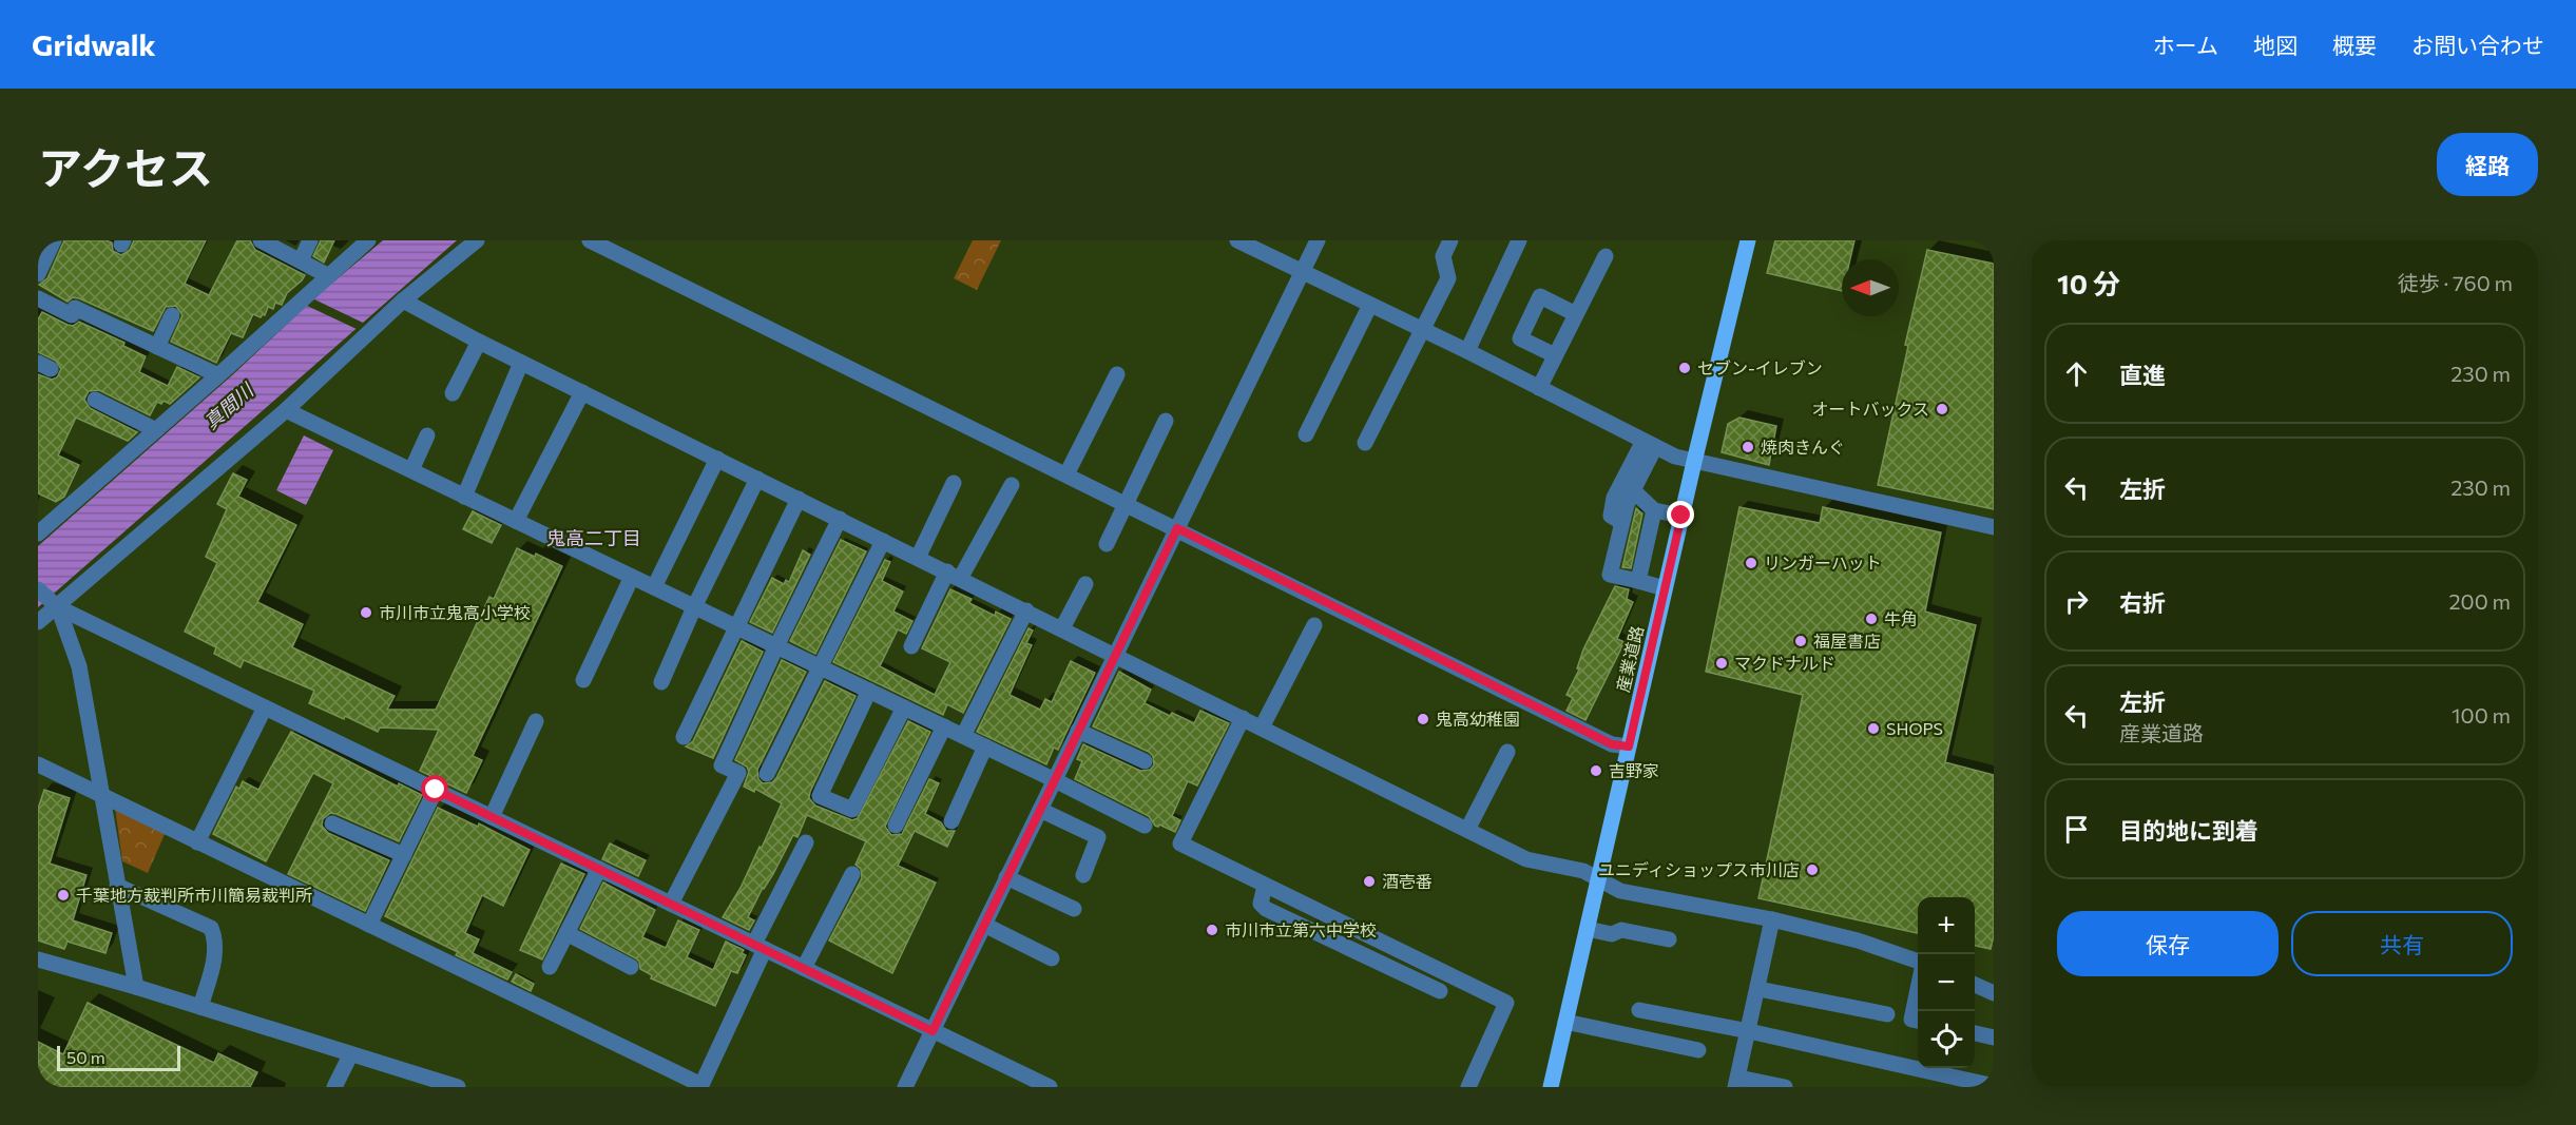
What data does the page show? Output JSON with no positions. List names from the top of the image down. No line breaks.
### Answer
{"streets":{"main road":["産業道路"]},"districts":["鬼高二丁目"],"water":["真間川"],"places":["セブン-イレブン","オートバックス","焼肉きんぐ","リンガーハット","市川市立鬼高小学校","牛角","福屋書店","マクドナルド","鬼高幼稚園","SHOPS","吉野家","ユニディショップス市川店","酒壱番","千葉地方裁判所市川簡易裁判所","市川市立第六中学校"],"scale_bar":"50 m","north":"left","page":{"header":"Gridwalk","nav":["ホーム","地図","概要","お問い合わせ"],"title":"アクセス","buttons":["経路",["保存","共有"]],"heading":["10 分","徒歩 · 760 m"],"list":[["直進","230 m"],["左折","230 m"],["右折","200 m"],["左折","産業道路","100 m"],"目的地に到着"],"map_buttons":["+","−"],"scale":"50 m"}}
